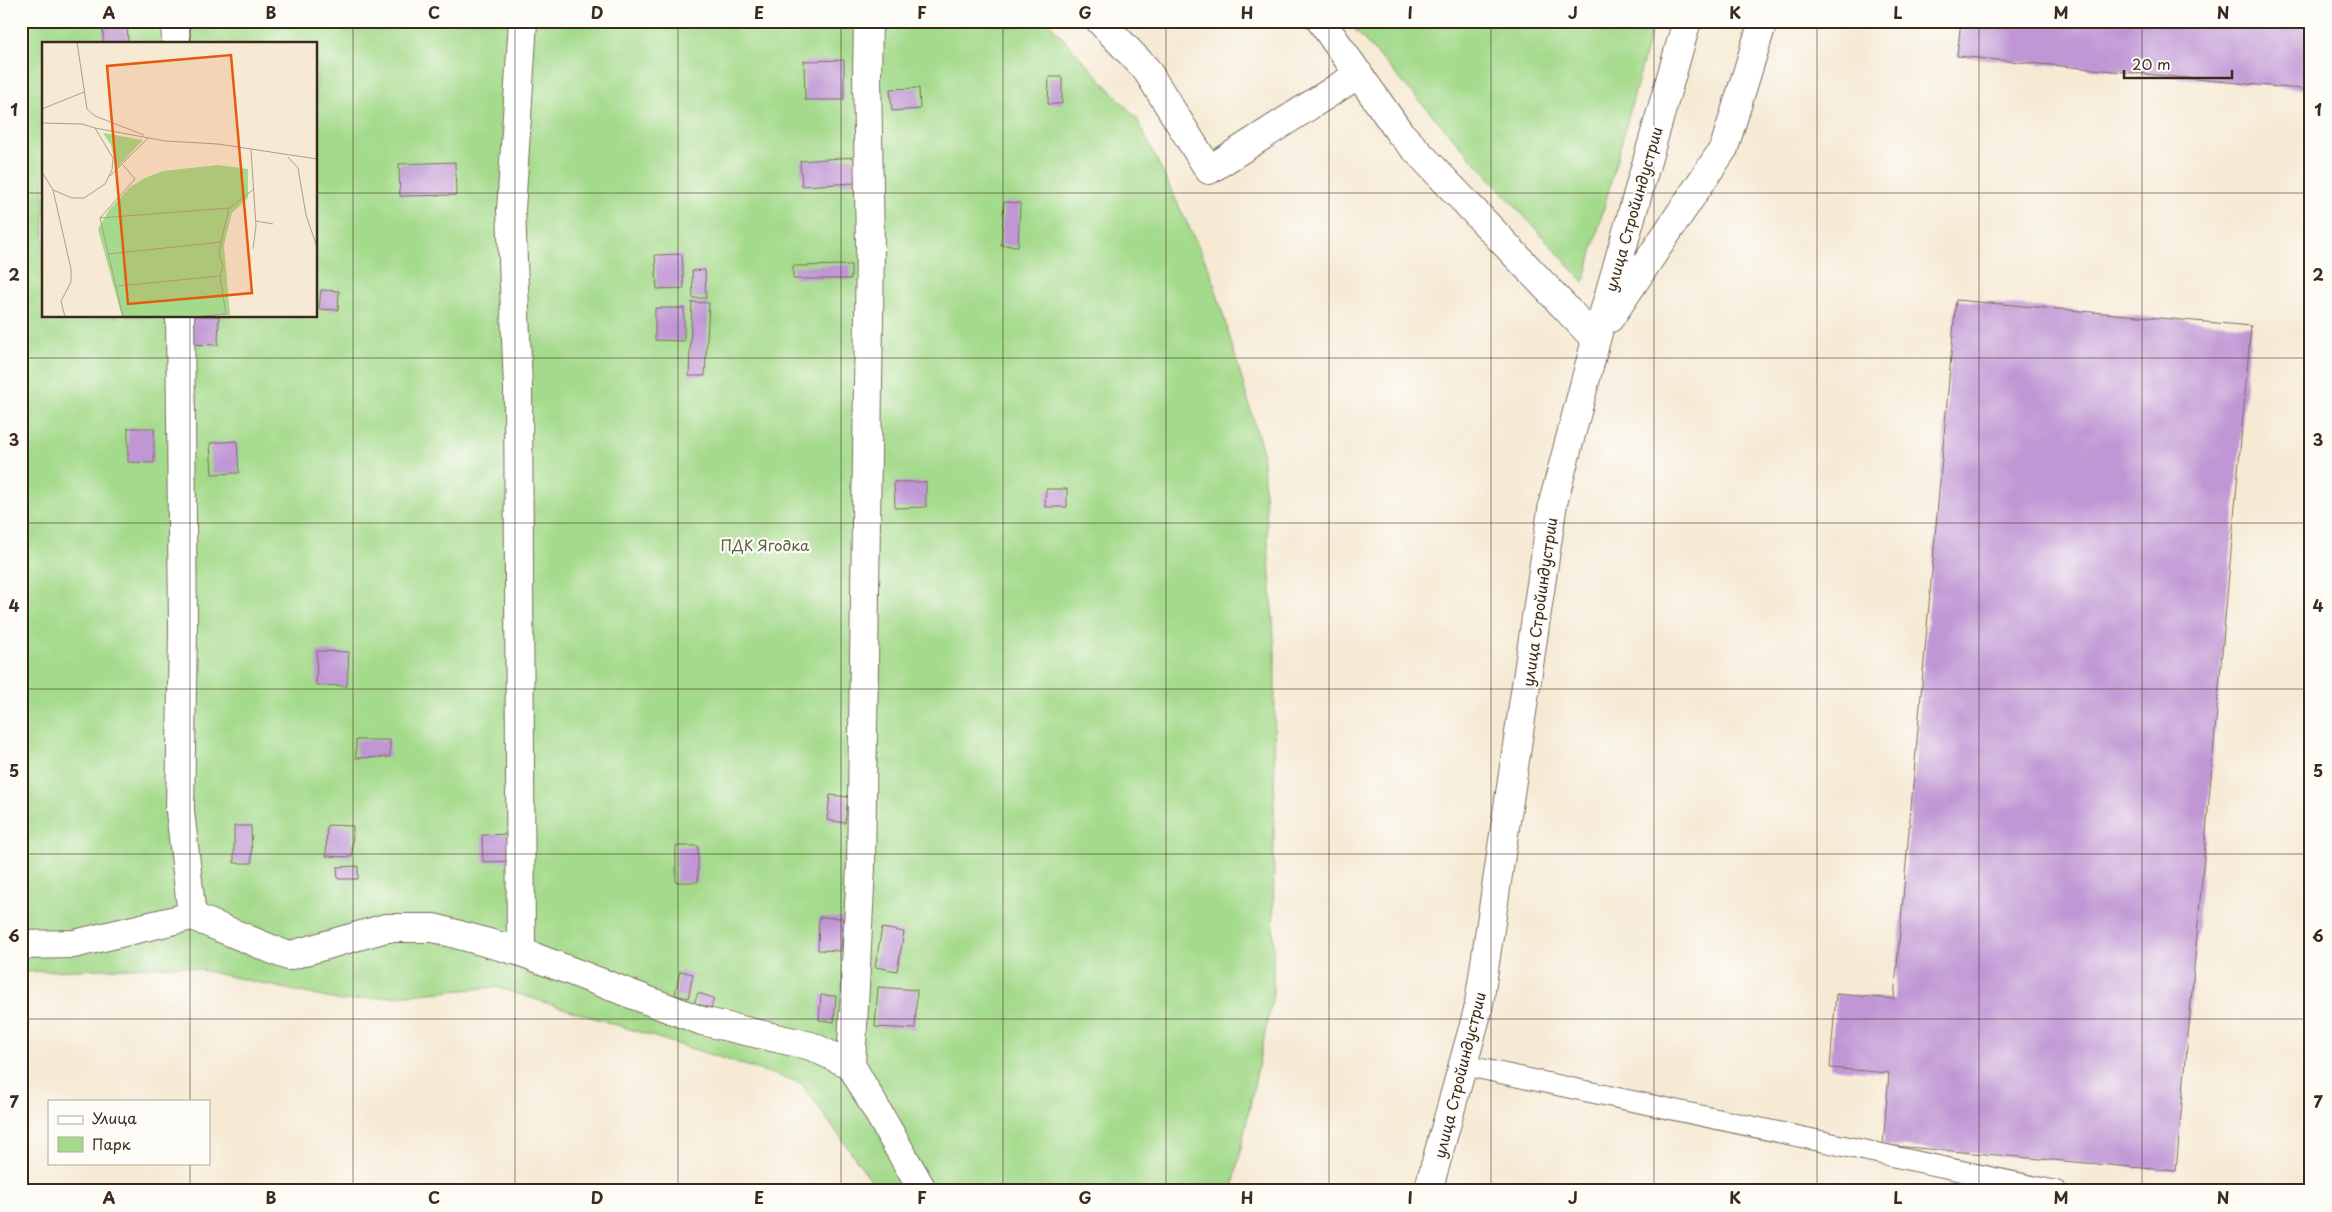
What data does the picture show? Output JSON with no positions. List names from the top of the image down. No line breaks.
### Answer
{"streets":{"street":["улица Стройиндустрии"]},"parks":["ПДК Ягодка"],"legend":["Улица","Парк"],"scale_bar":"20 m","grid":{"columns":["A","B","C","D","E","F","G","H","I","J","K","L","M","N"],"rows":["1","2","3","4","5","6","7"]}}
